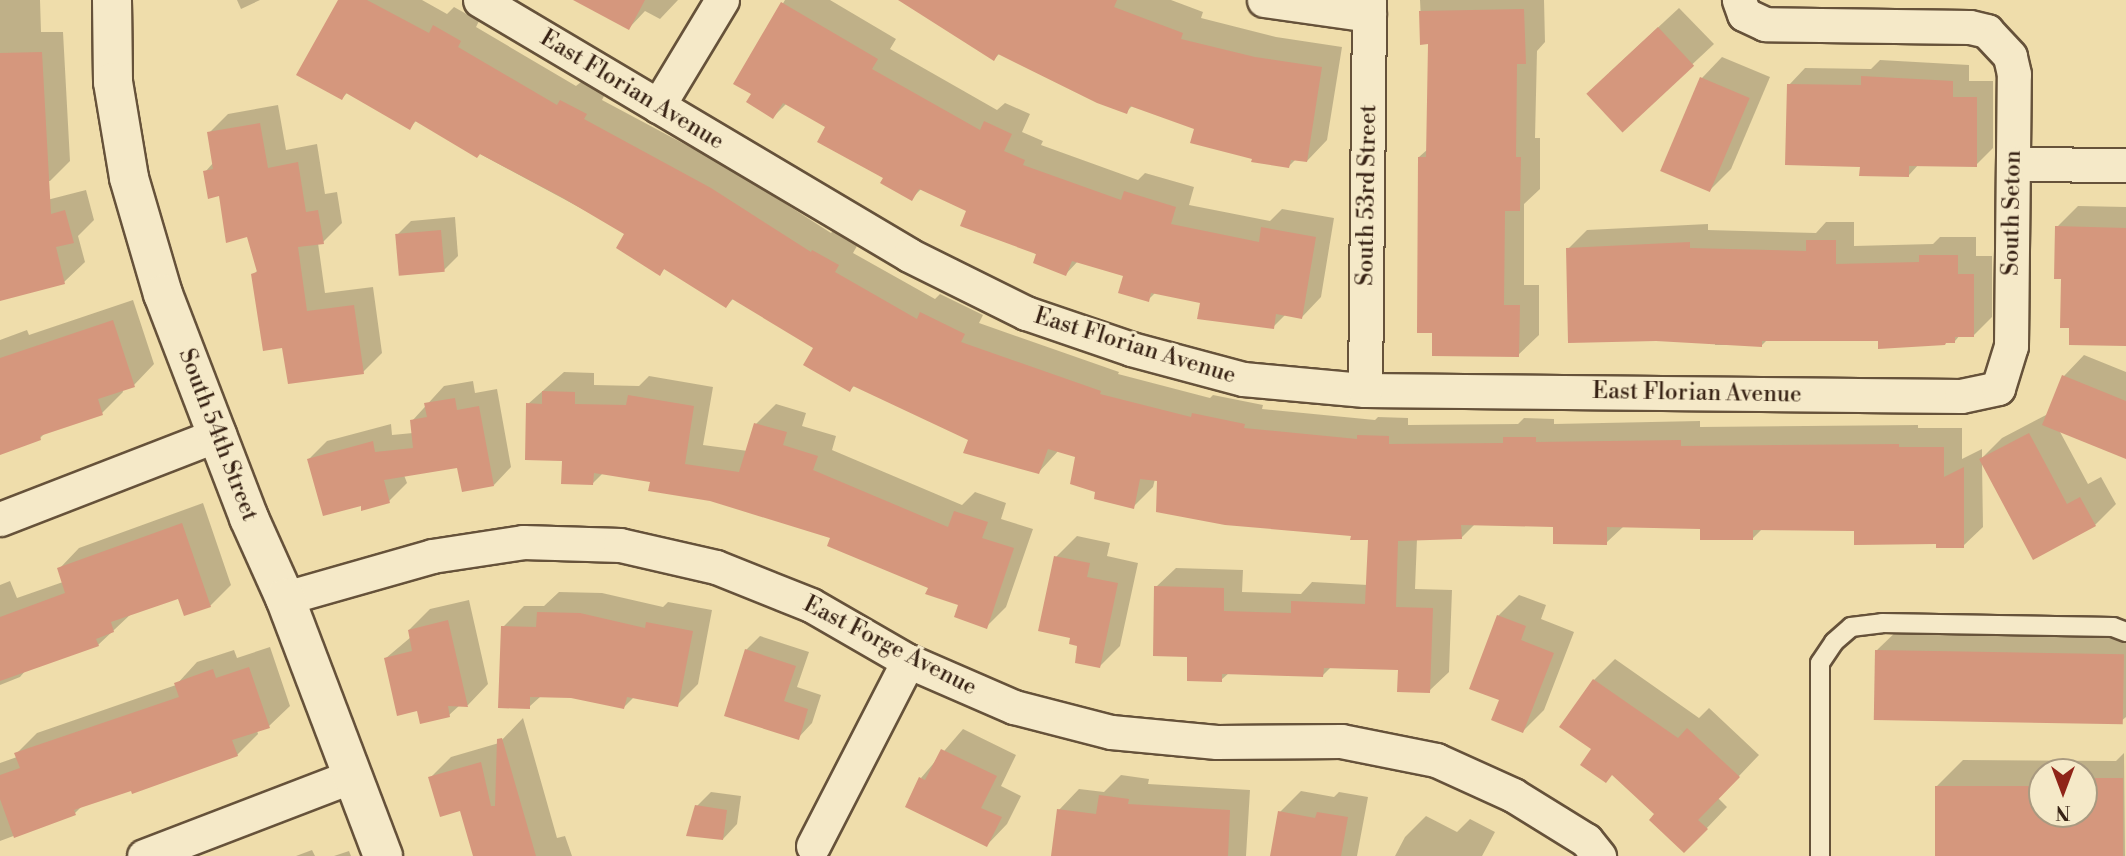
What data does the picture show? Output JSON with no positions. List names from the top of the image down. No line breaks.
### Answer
{"streets":{"street":["East Florian Avenue","South 53rd Street","South Seton","South 54th Street","East Forge Avenue"]},"crossings":[["East Florian Avenue","South 53rd Street"],["East Florian Avenue","South Seton"],["South 54th Street","East Forge Avenue"]],"north":"bottom"}
